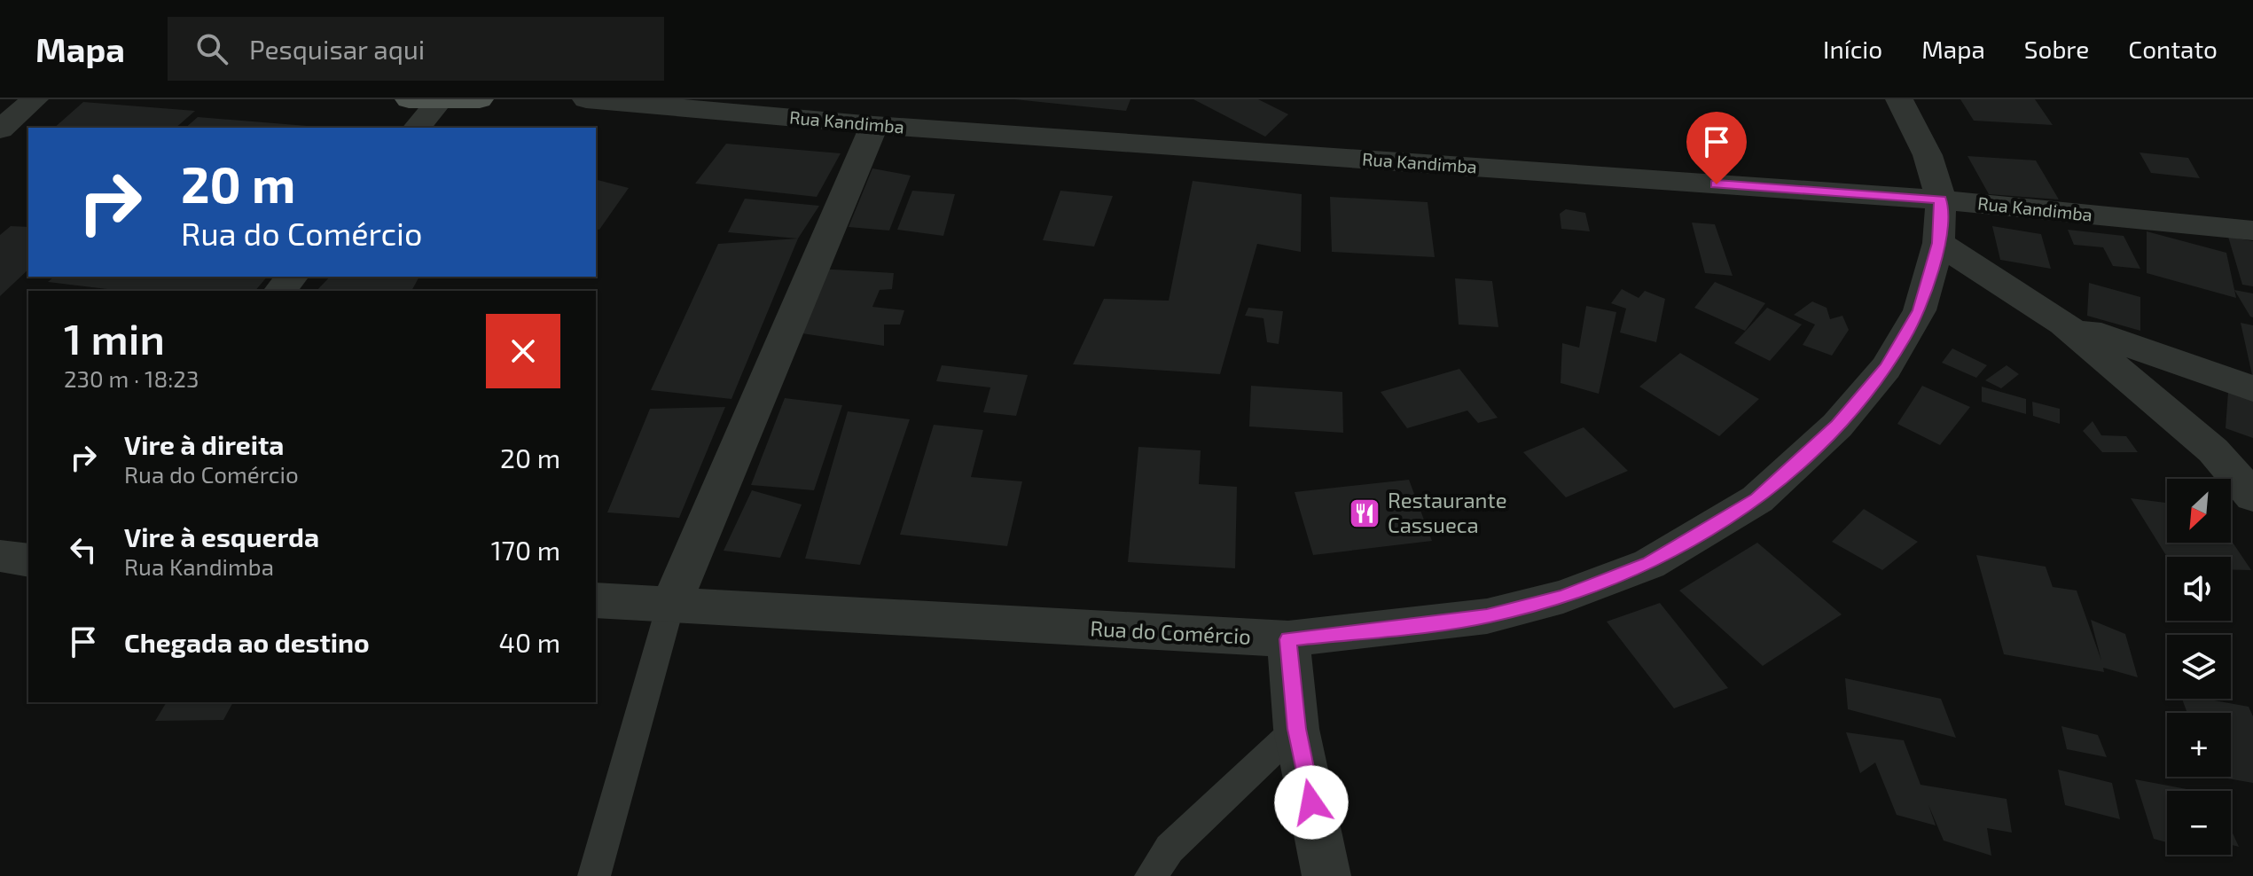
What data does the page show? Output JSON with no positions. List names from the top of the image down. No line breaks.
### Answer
{"streets":{"street":["Rua Kandimba","Rua do Comércio"]},"crossings":[["Rua Kandimba","Rua do Comércio"]],"places":{"restaurant":["Restaurante Cassueca"]},"north":"bottom left","page":{"header":"Mapa","search":"Pesquisar aqui","nav":["Início","Mapa","Sobre","Contato"],"turn":["20 m","Rua do Comércio"],"heading":["1 min","230 m · 18:23"],"list":[{"name":"Vire à direita","note":"Rua do Comércio","value":"20 m"},{"name":"Vire à esquerda","note":"Rua Kandimba","value":"170 m"},{"name":"Chegada ao destino","value":"40 m"}],"map_buttons":["+","−"]}}
